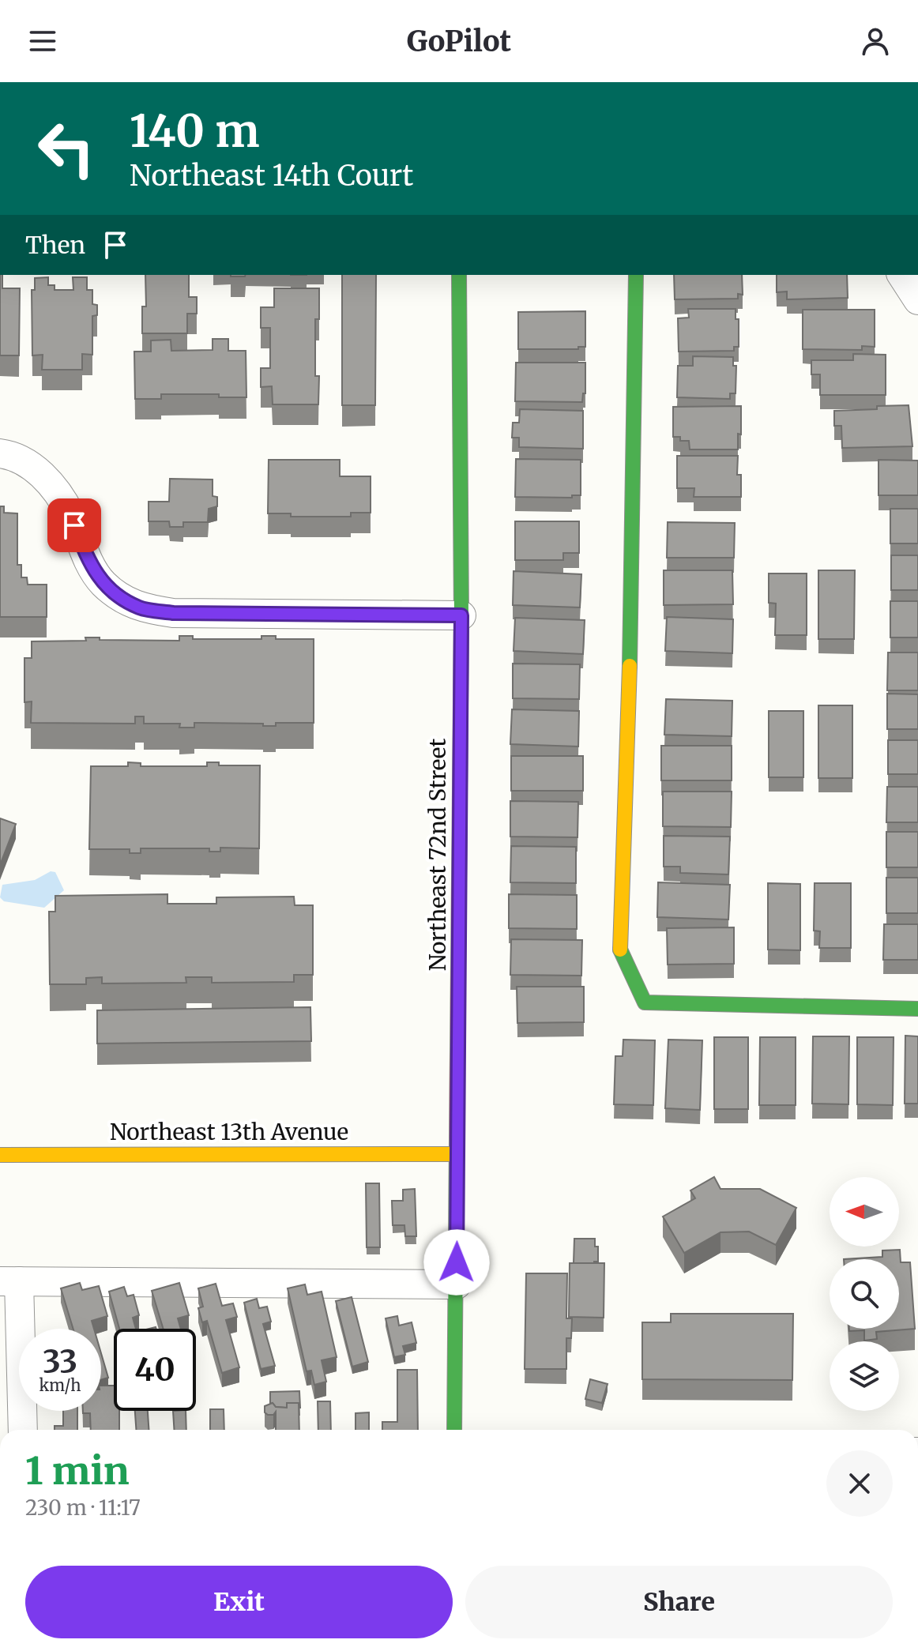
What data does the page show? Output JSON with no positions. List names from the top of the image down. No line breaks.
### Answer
{"streets":{"street":["Northeast 72nd Street","Northeast 13th Avenue"]},"crossings":[["Northeast 72nd Street","Northeast 13th Avenue"]],"north":"left","page":{"header":"GoPilot","turn":["140 m","Northeast 14th Court"],"then":"Then","speed":"33 km/h","limit":"40","heading":["1 min","230 m · 11:17"],"buttons":["Exit","Share"]}}
